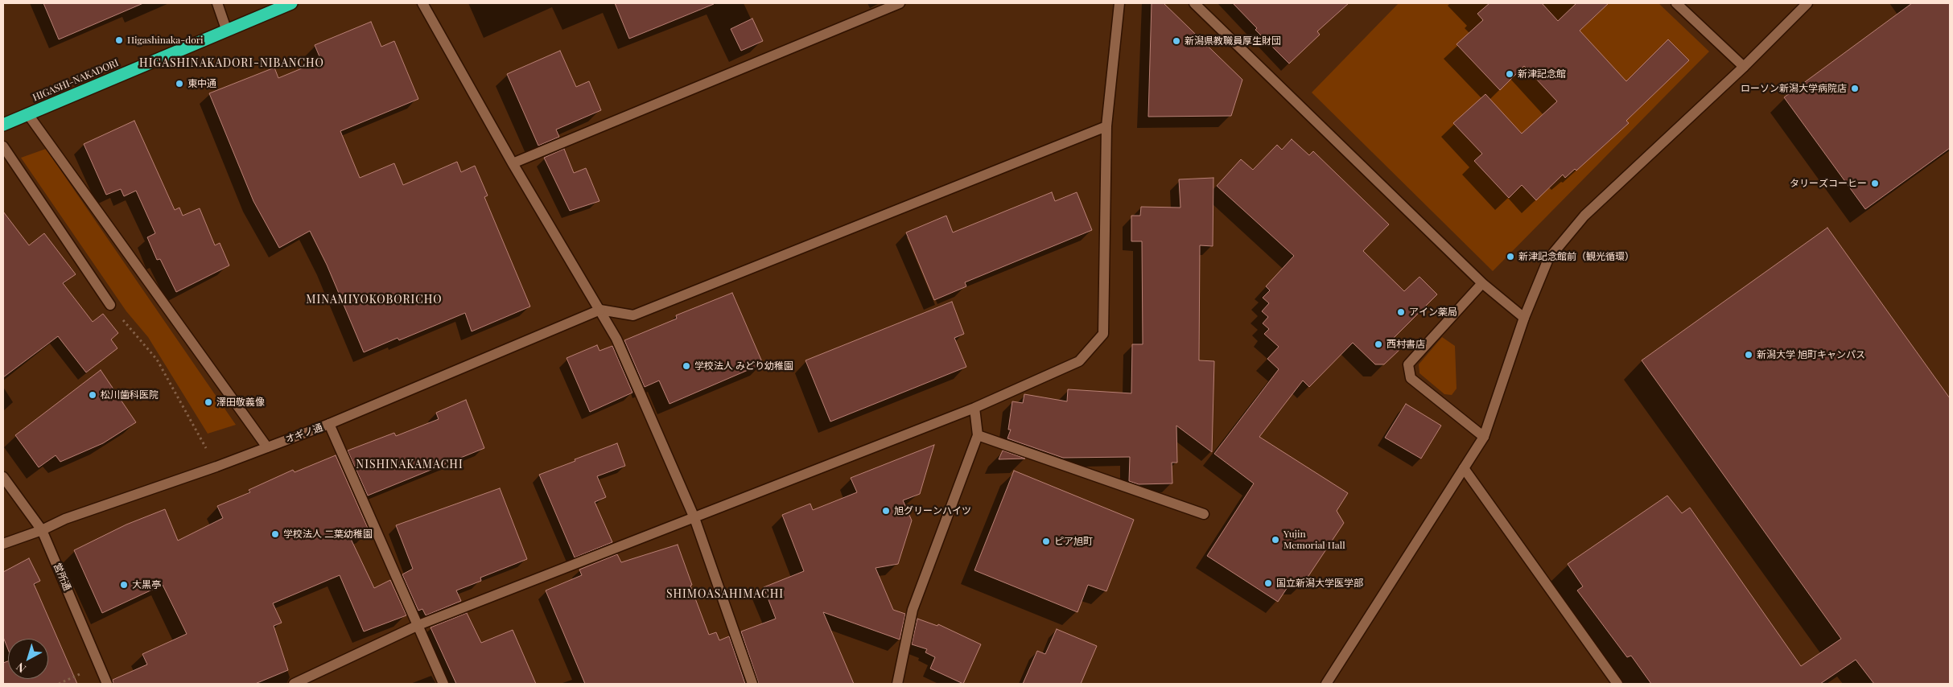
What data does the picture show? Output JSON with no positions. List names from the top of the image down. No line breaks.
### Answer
{"streets":{"highway":["HIGASHI-NAKADORI"],"street":["オギノ通","営所通"]},"crossings":[["オギノ通","営所通"]],"districts":["HIGASHINAKADORI-NIBANCHO","MINAMIYOKOBORICHO","NISHINAKAMACHI","SHIMOASAHIMACHI"],"places":["Higashinaka-dori","新潟県教職員厚生財団","新津記念館","東中通","ローソン新潟大学病院店","タリーズコーヒー","新津記念館前（観光循環）","アイン薬局","西村書店","新潟大学 旭町キャンパス","学校法人 みどり幼稚園","松川歯科医院","澤田敬義像","旭グリーンハイツ","学校法人 二葉幼稚園","Yujin Memorial Hall","ピア旭町","国立新潟大学医学部","大黒亭"],"north":"bottom left"}
